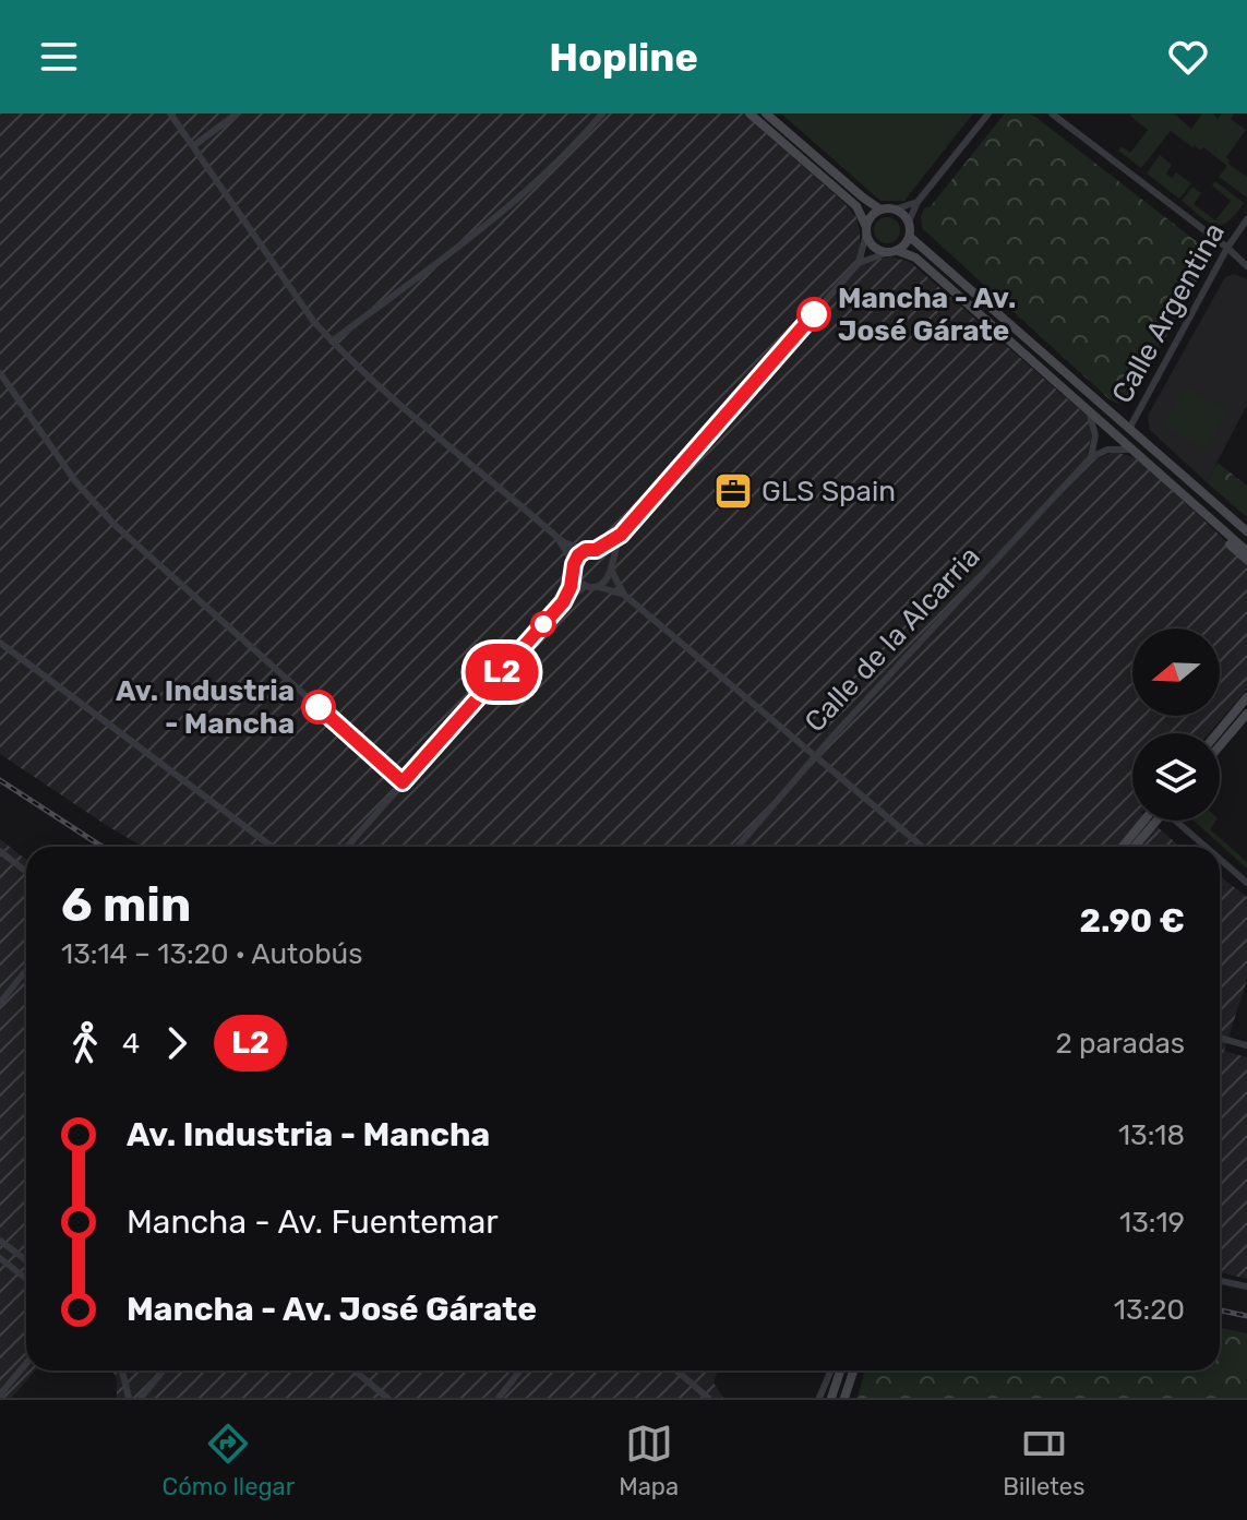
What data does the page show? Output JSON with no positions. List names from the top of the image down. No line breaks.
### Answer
{"streets":{"street":["Calle Argentina","Calle de la Alcarria"]},"places":{"other":["Mancha - Av. José Gárate","Av. Industria - Mancha"],"office":["GLS Spain"]},"lines":["bus line L2"],"north":"left","page":{"header":"Hopline","on_map":"L2","heading":["6 min","13:14 – 13:20 · Autobús","2.90 €"],"legs":["4","L2","2 paradas"],"list":[{"name":"Av. Industria - Mancha","value":"13:18"},{"name":"Mancha - Av. Fuentemar","value":"13:19"},{"name":"Mancha - Av. José Gárate","value":"13:20"}],"tabs":["Cómo llegar","Mapa","Billetes"]}}
